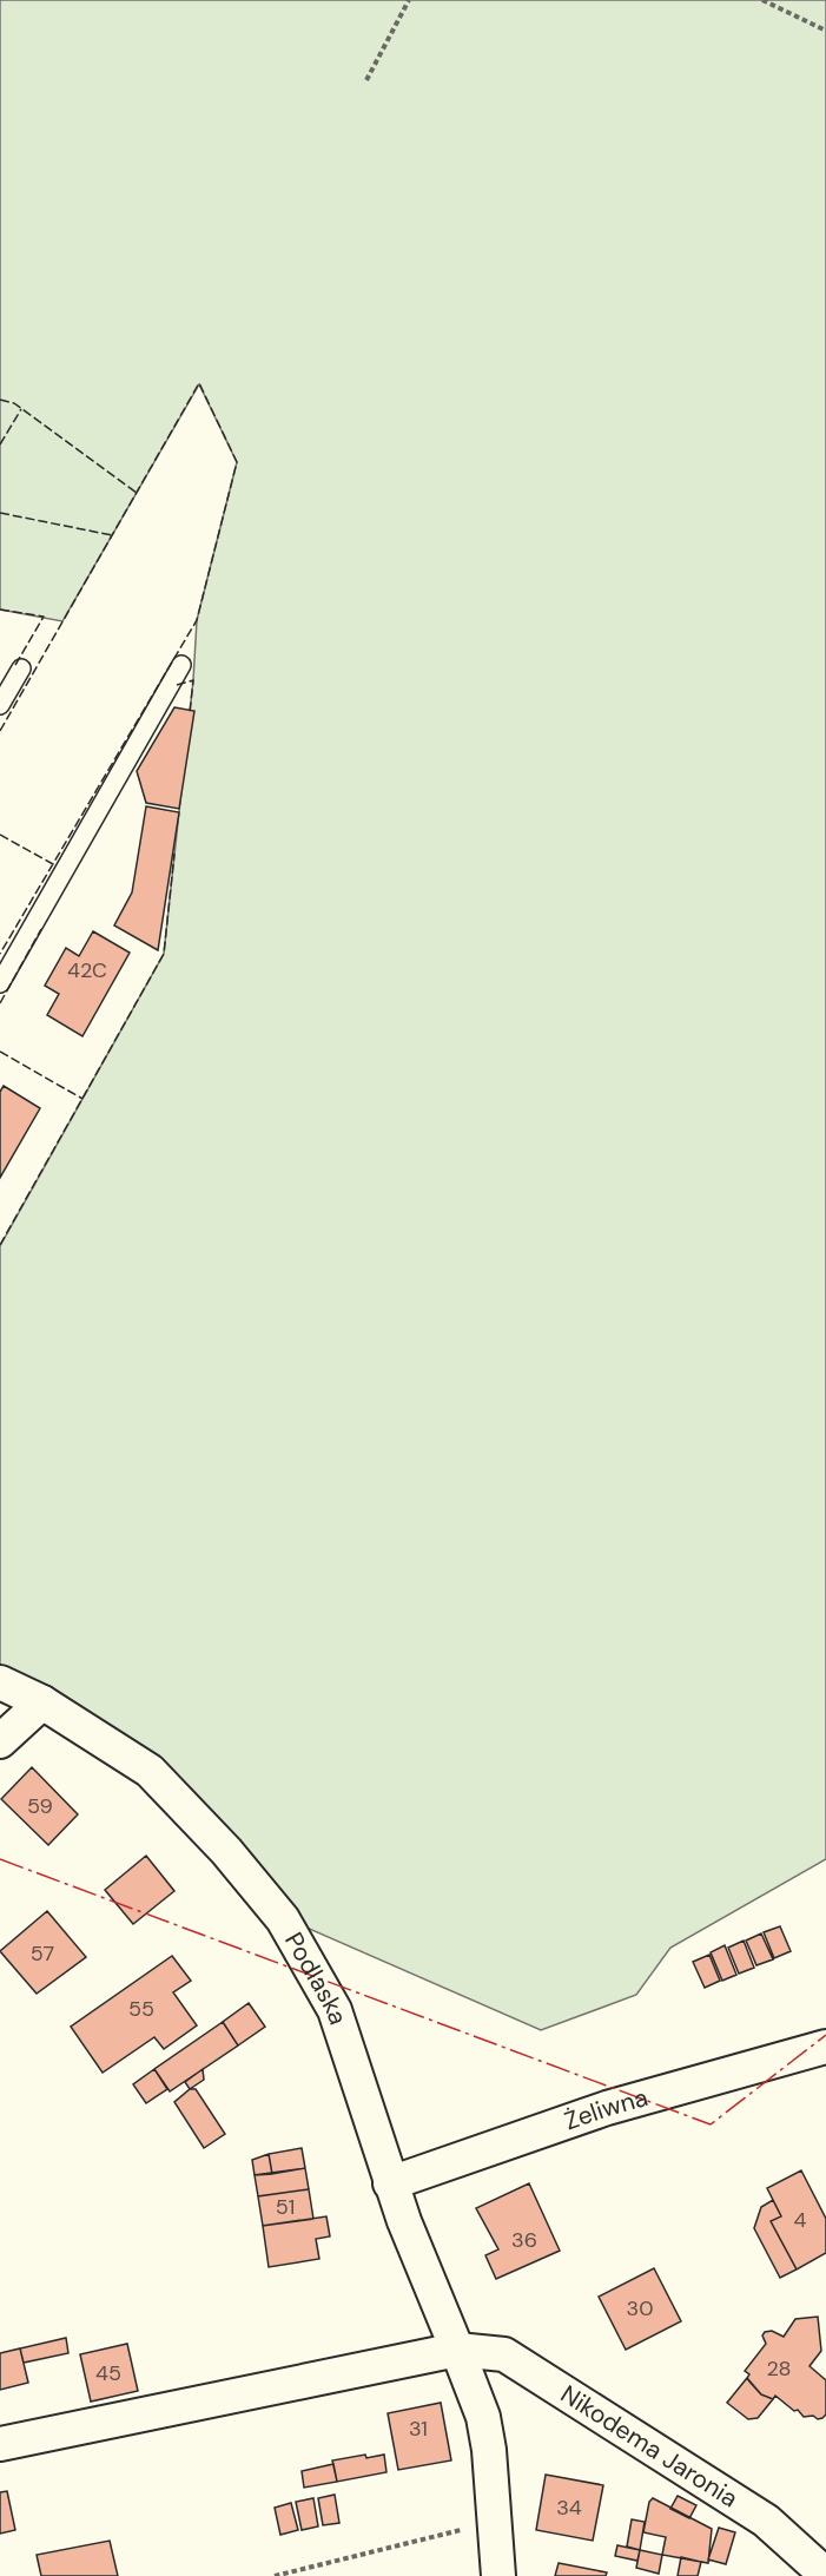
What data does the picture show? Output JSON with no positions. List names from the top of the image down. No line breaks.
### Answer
{"streets":{"street":["Podlaska","Żeliwna","Nikodema Jaronia"]},"crossings":[["Podlaska","Żeliwna"],["Podlaska","Nikodema Jaronia"]],"house_numbers":["42C","59","57","55","51","4","36","30","28","45","31","34"]}
